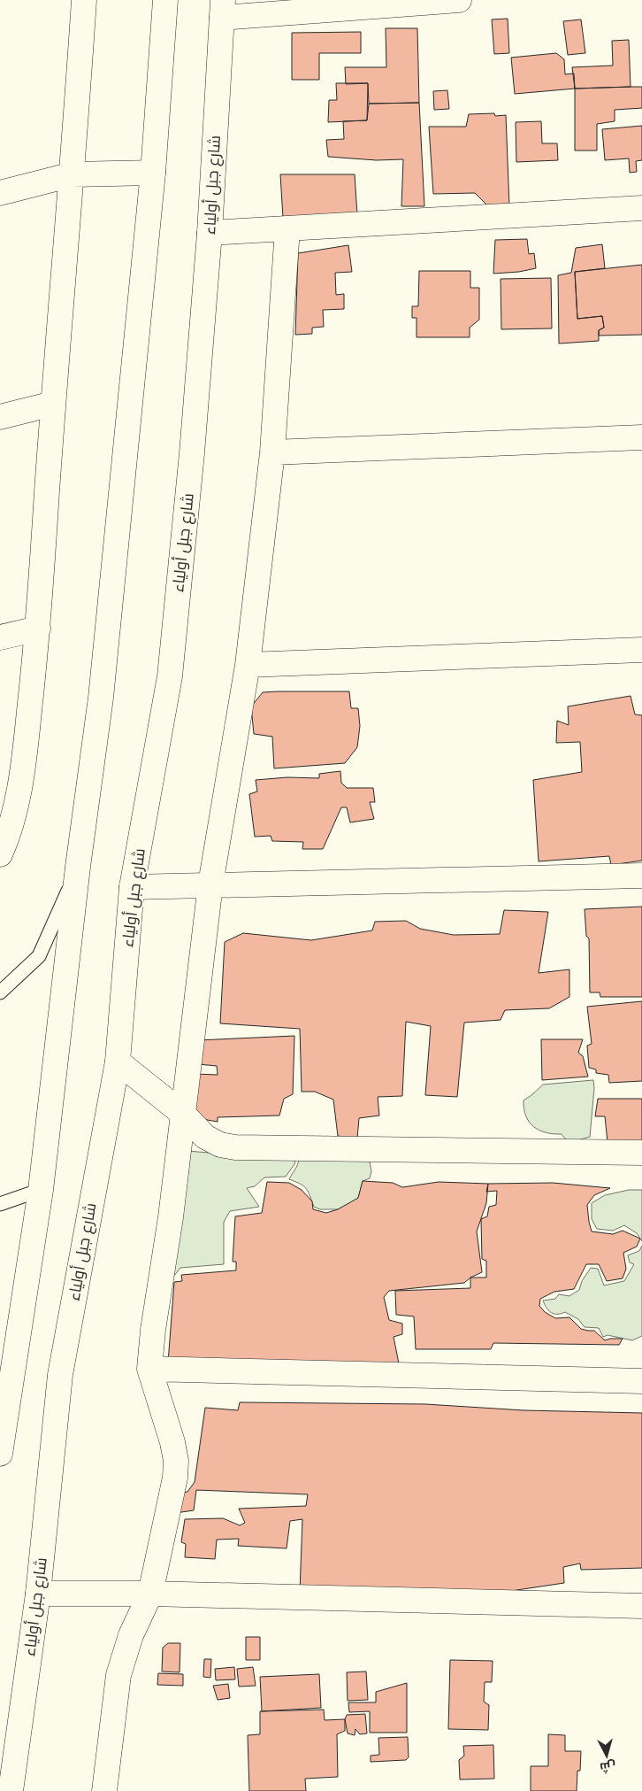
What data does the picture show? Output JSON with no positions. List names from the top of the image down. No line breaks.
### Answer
{"streets":{"street":["شارع جبل أولياء"]},"north":"bottom"}
